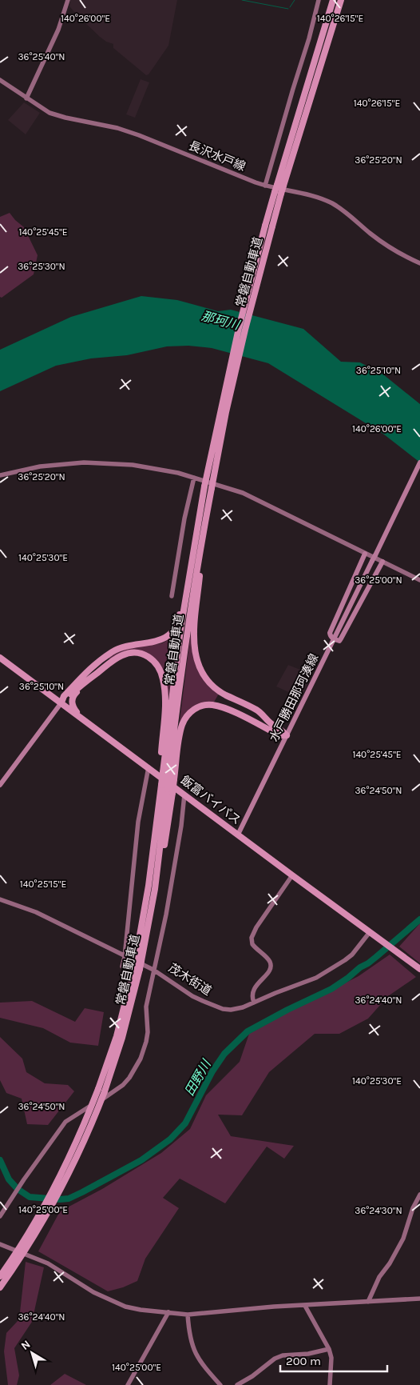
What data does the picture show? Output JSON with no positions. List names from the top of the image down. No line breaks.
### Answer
{"streets":{"highway":["常磐自動車道","飯富バイパス"],"main road":["水戸勝田那珂湊線"],"street":["長沢水戸線","茂木街道"]},"crossings":[["水戸勝田那珂湊線","飯富バイパス"],["飯富バイパス","茂木街道"]],"water":["那珂川","田野川"],"scale_bar":"200 m","north":"top left","coordinates":["140°26'00\"E","140°26'15\"E","36°25'40\"N","36°25'20\"N","140°25'45\"E","36°25'30\"N","36°25'10\"N","140°25'30\"E","36°25'00\"N","36°24'50\"N","140°25'15\"E","36°24'40\"N","140°25'00\"E","36°24'30\"N"]}
